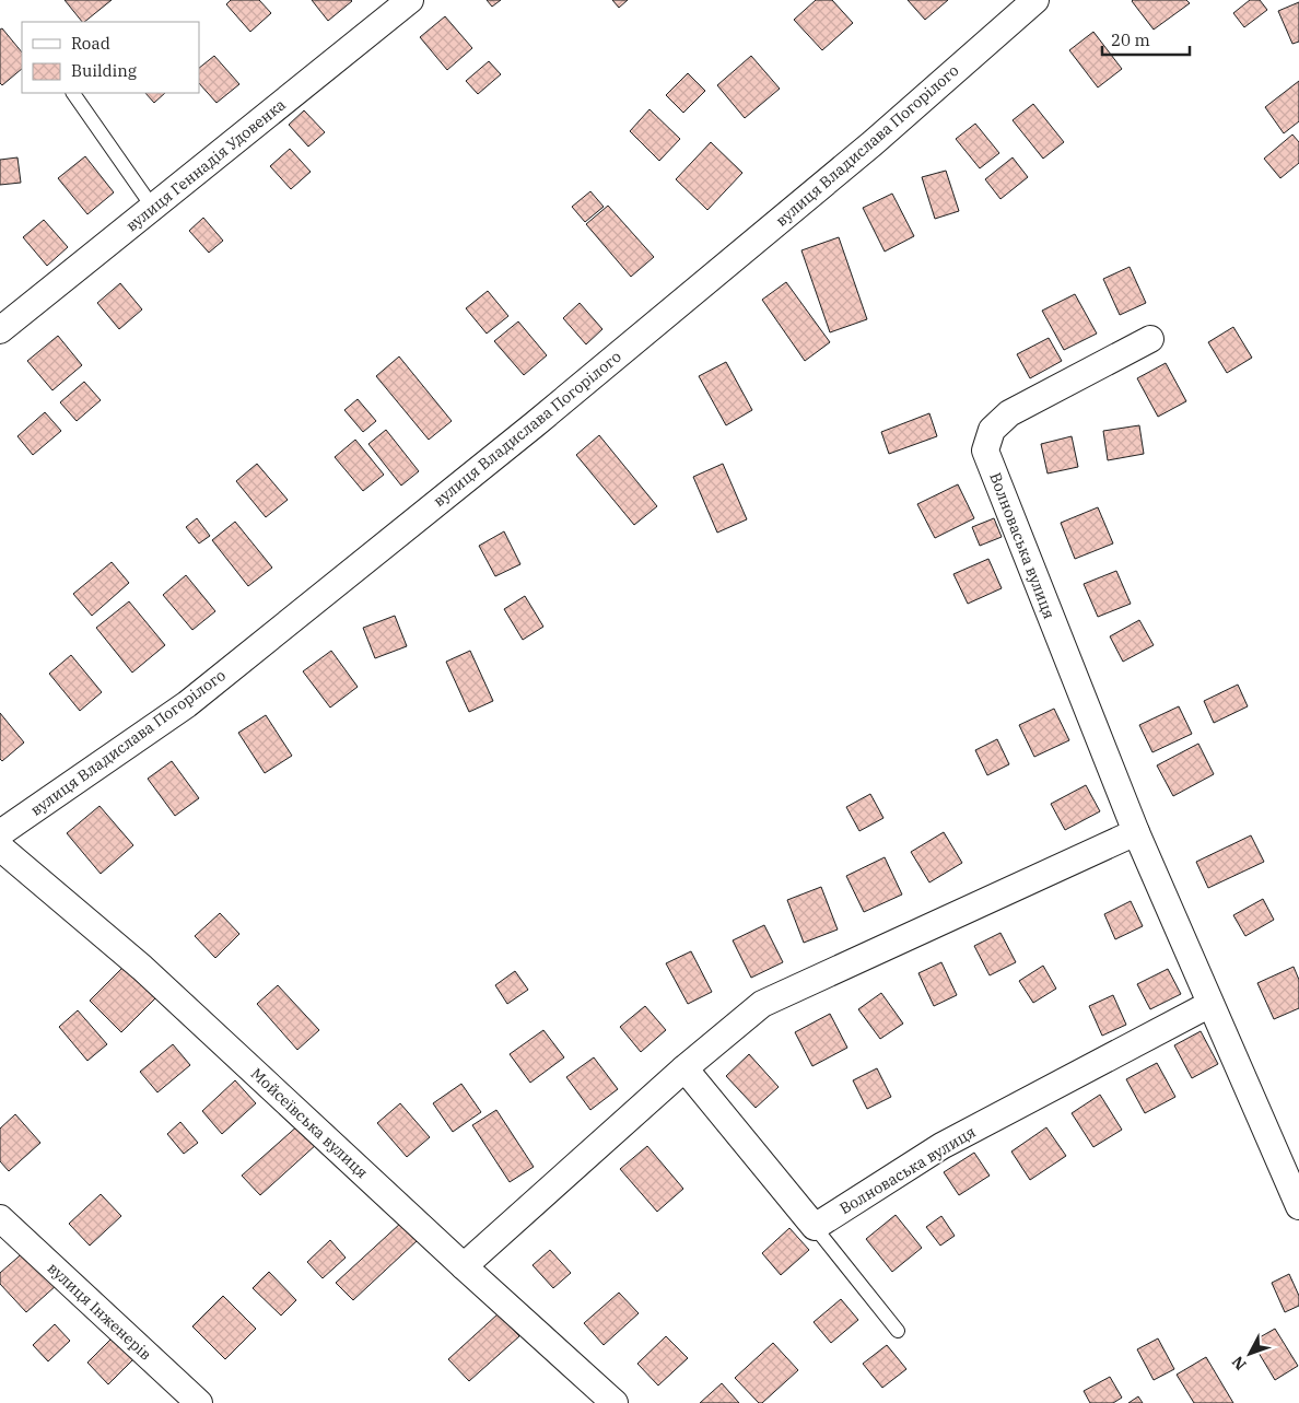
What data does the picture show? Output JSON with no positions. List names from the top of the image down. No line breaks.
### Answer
{"streets":{"street":["вулиця Владислава Погорілого","вулиця Геннадія Удовенка","Волноваська вулиця","Мойсеївська вулиця","вулиця Інженерів"]},"legend":["Road","Building"],"scale_bar":"20 m","north":"bottom left"}
